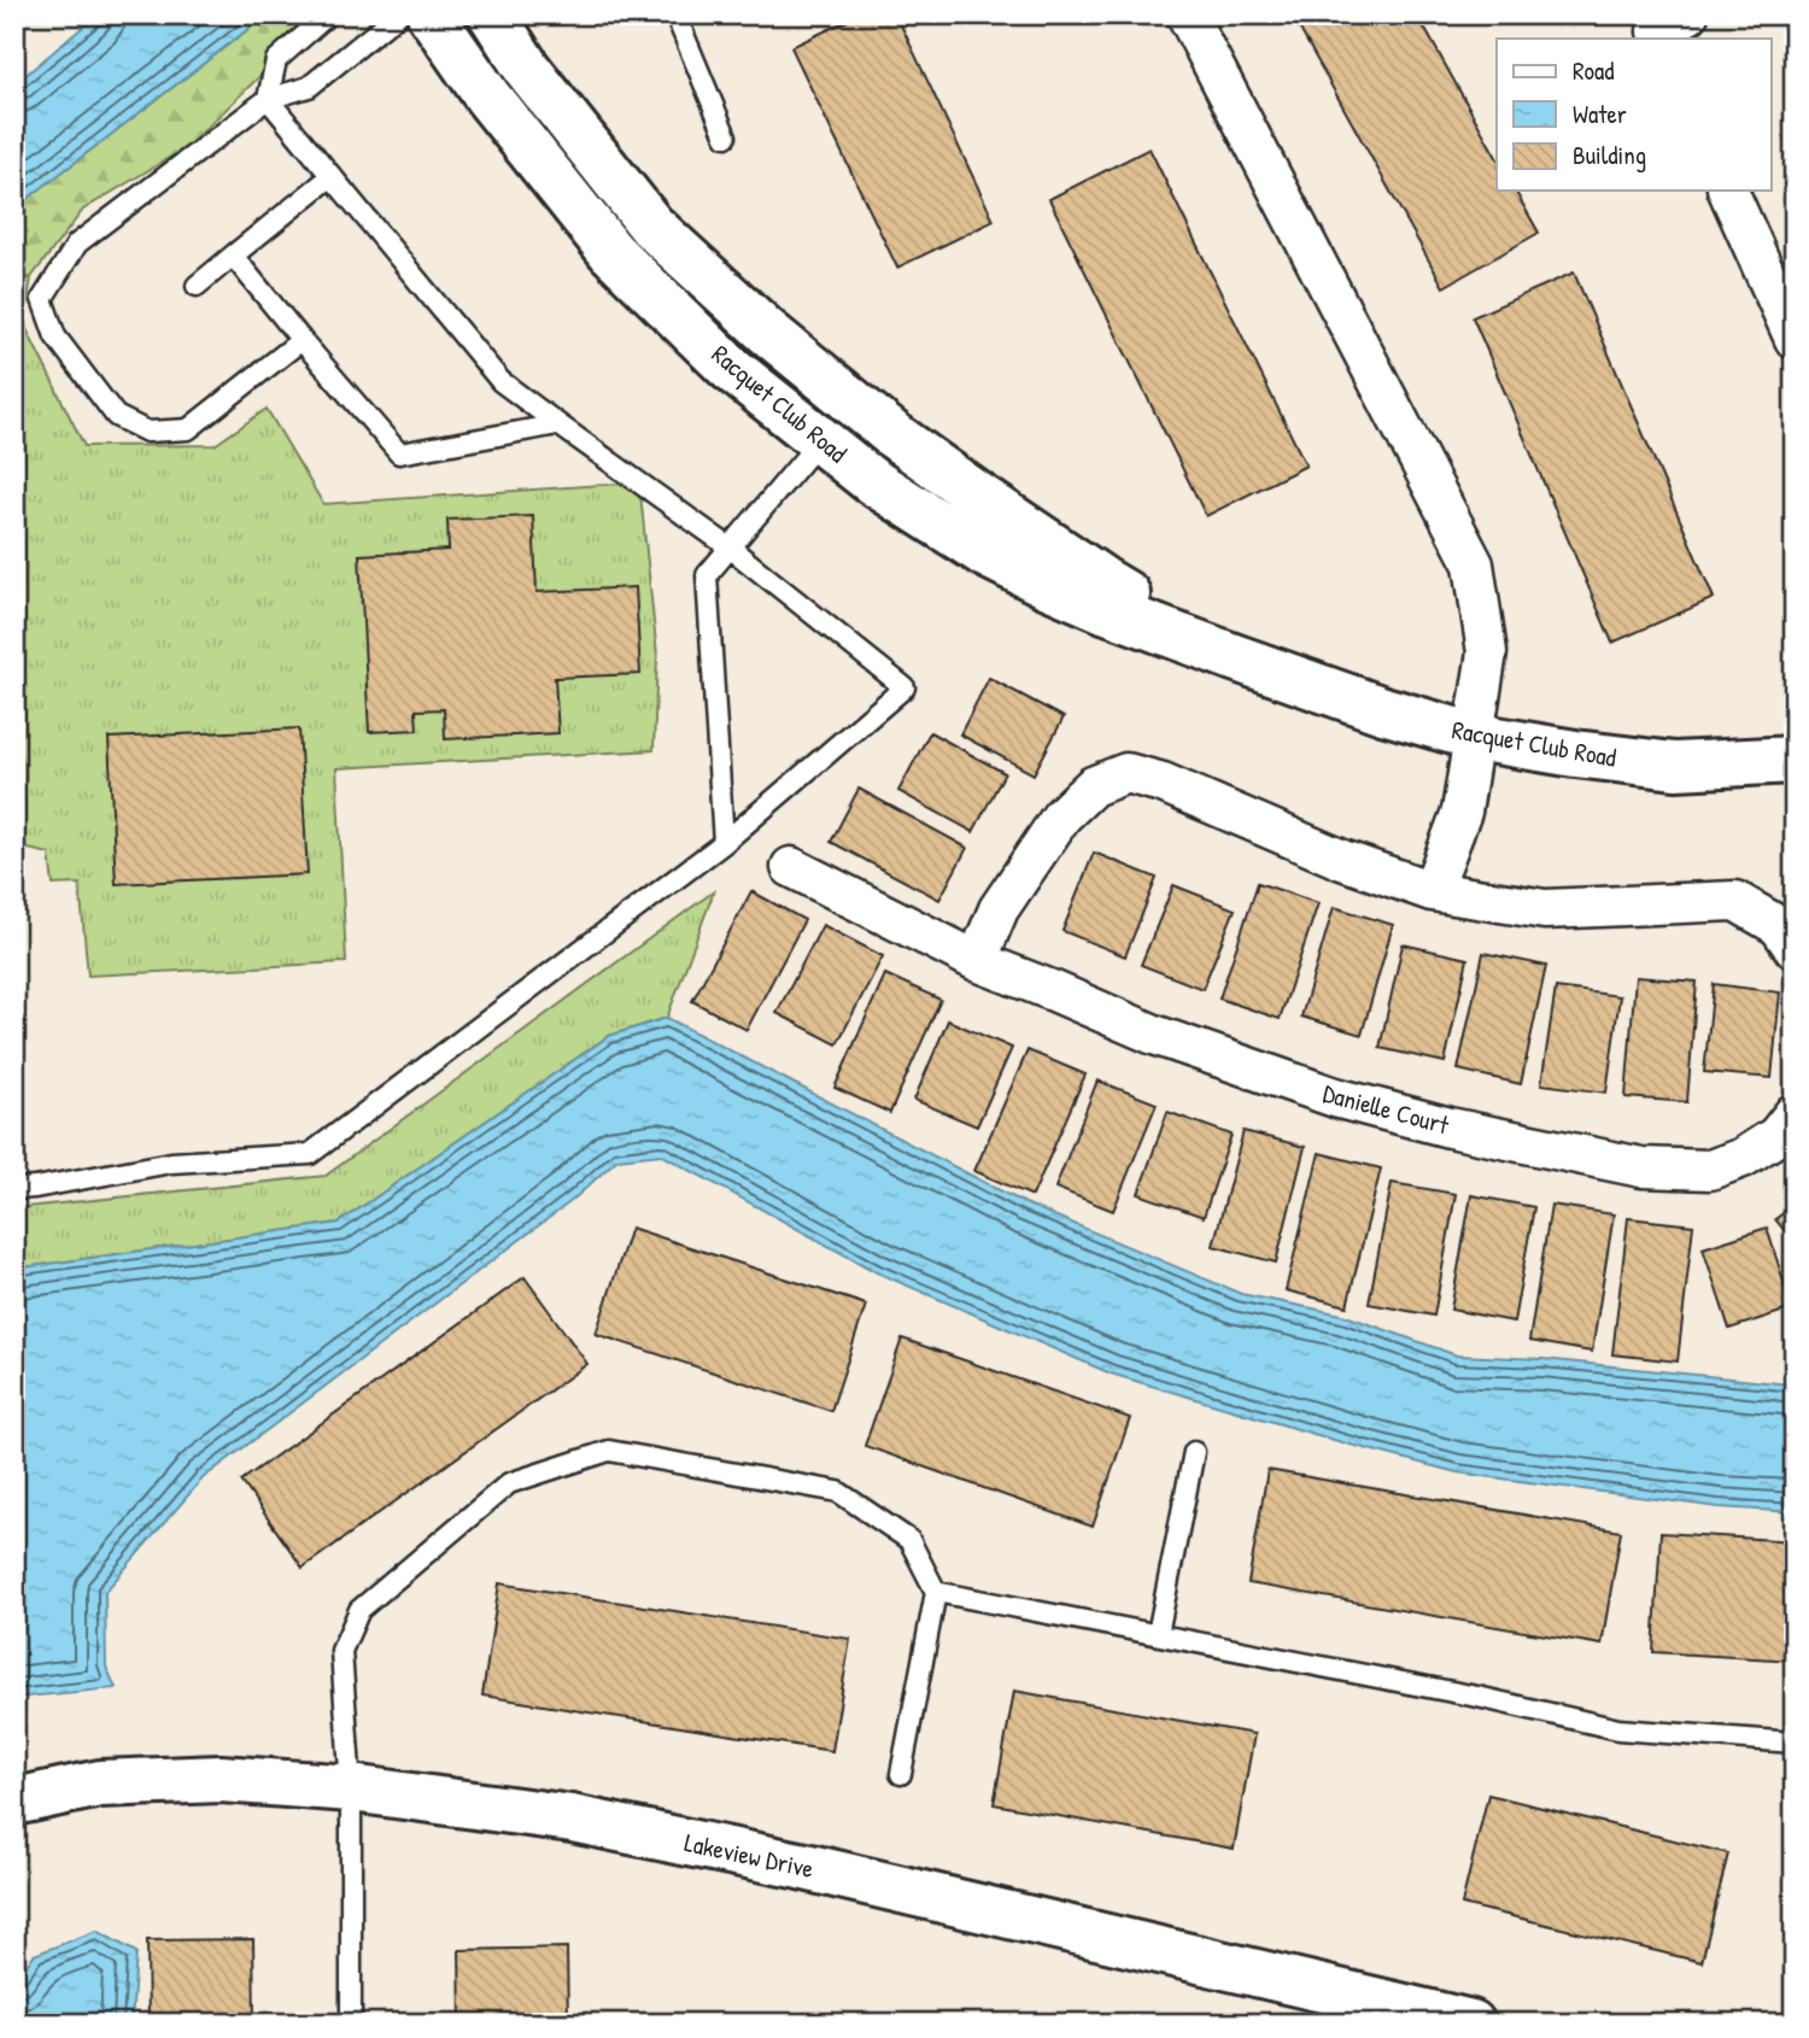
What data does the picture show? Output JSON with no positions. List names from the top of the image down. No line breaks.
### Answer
{"streets":{"street":["Racquet Club Road","Danielle Court","Lakeview Drive"]},"legend":["Road","Water","Building"]}
